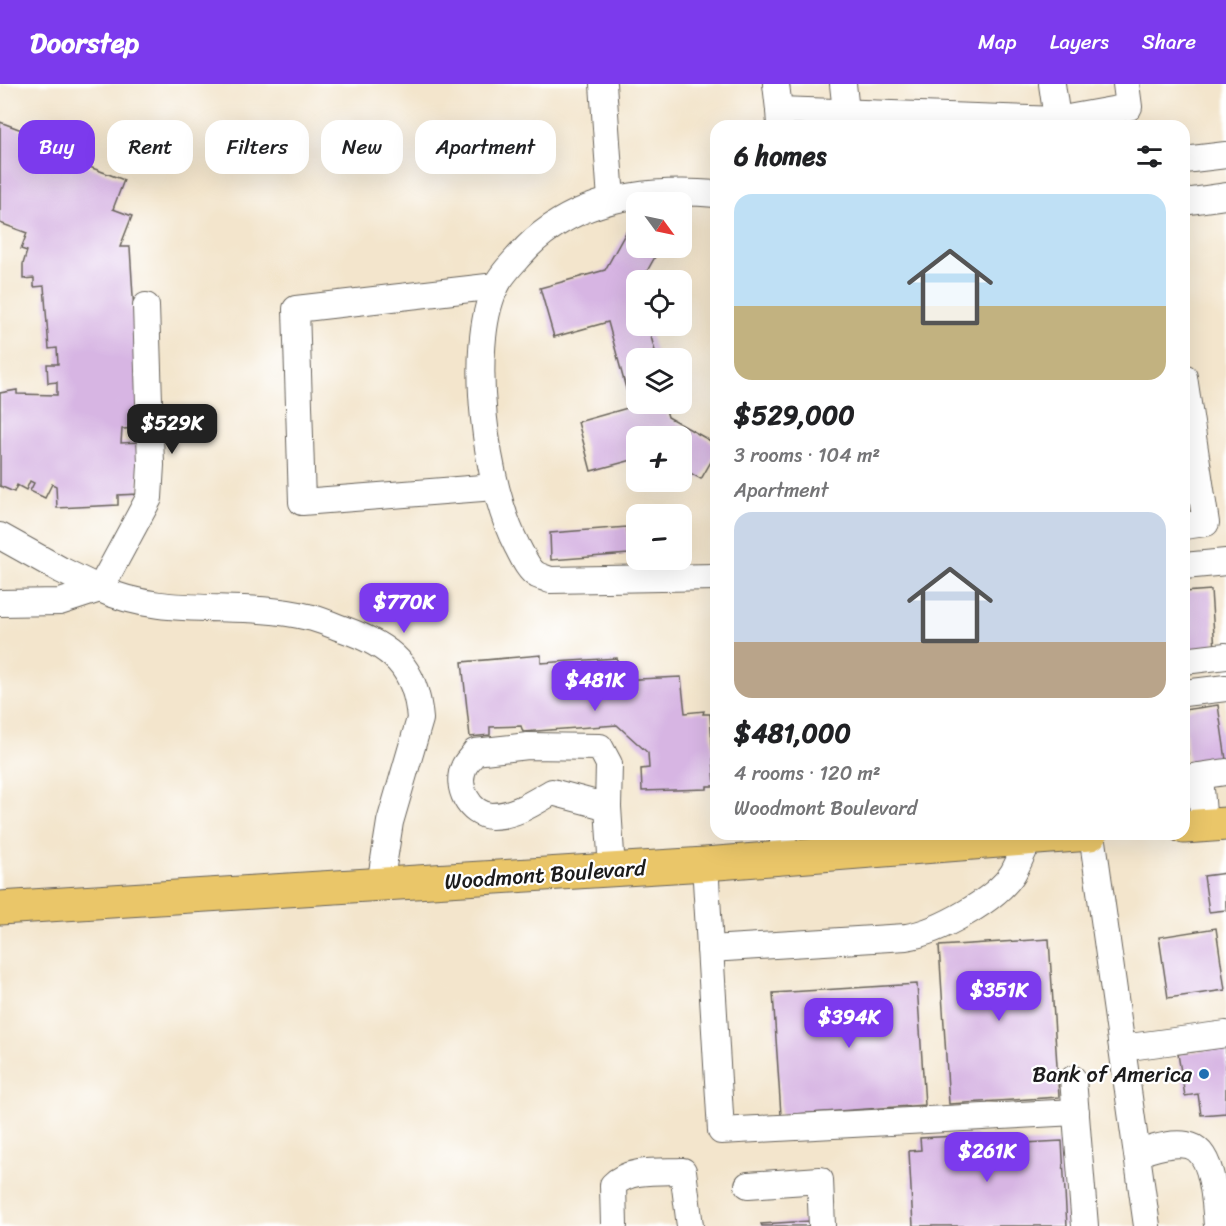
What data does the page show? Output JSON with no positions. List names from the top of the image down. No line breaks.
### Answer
{"streets":{"main road":["Woodmont Boulevard"]},"places":["Bank of America"],"north":"bottom right","page":{"header":"Doorstep","nav":["Map","Layers","Share"],"chip":["Buy","Rent","Filters","New","Apartment"],"heading":"6 homes","map_buttons":["+","−"],"list":[{"name":"$529,000","note":"3 rooms · 104 m² · Apartment"},{"name":"$481,000","note":"4 rooms · 120 m² · Woodmont Boulevard"}],"price":["$529K","$770K","$481K","$351K","$394K","$261K"]}}
